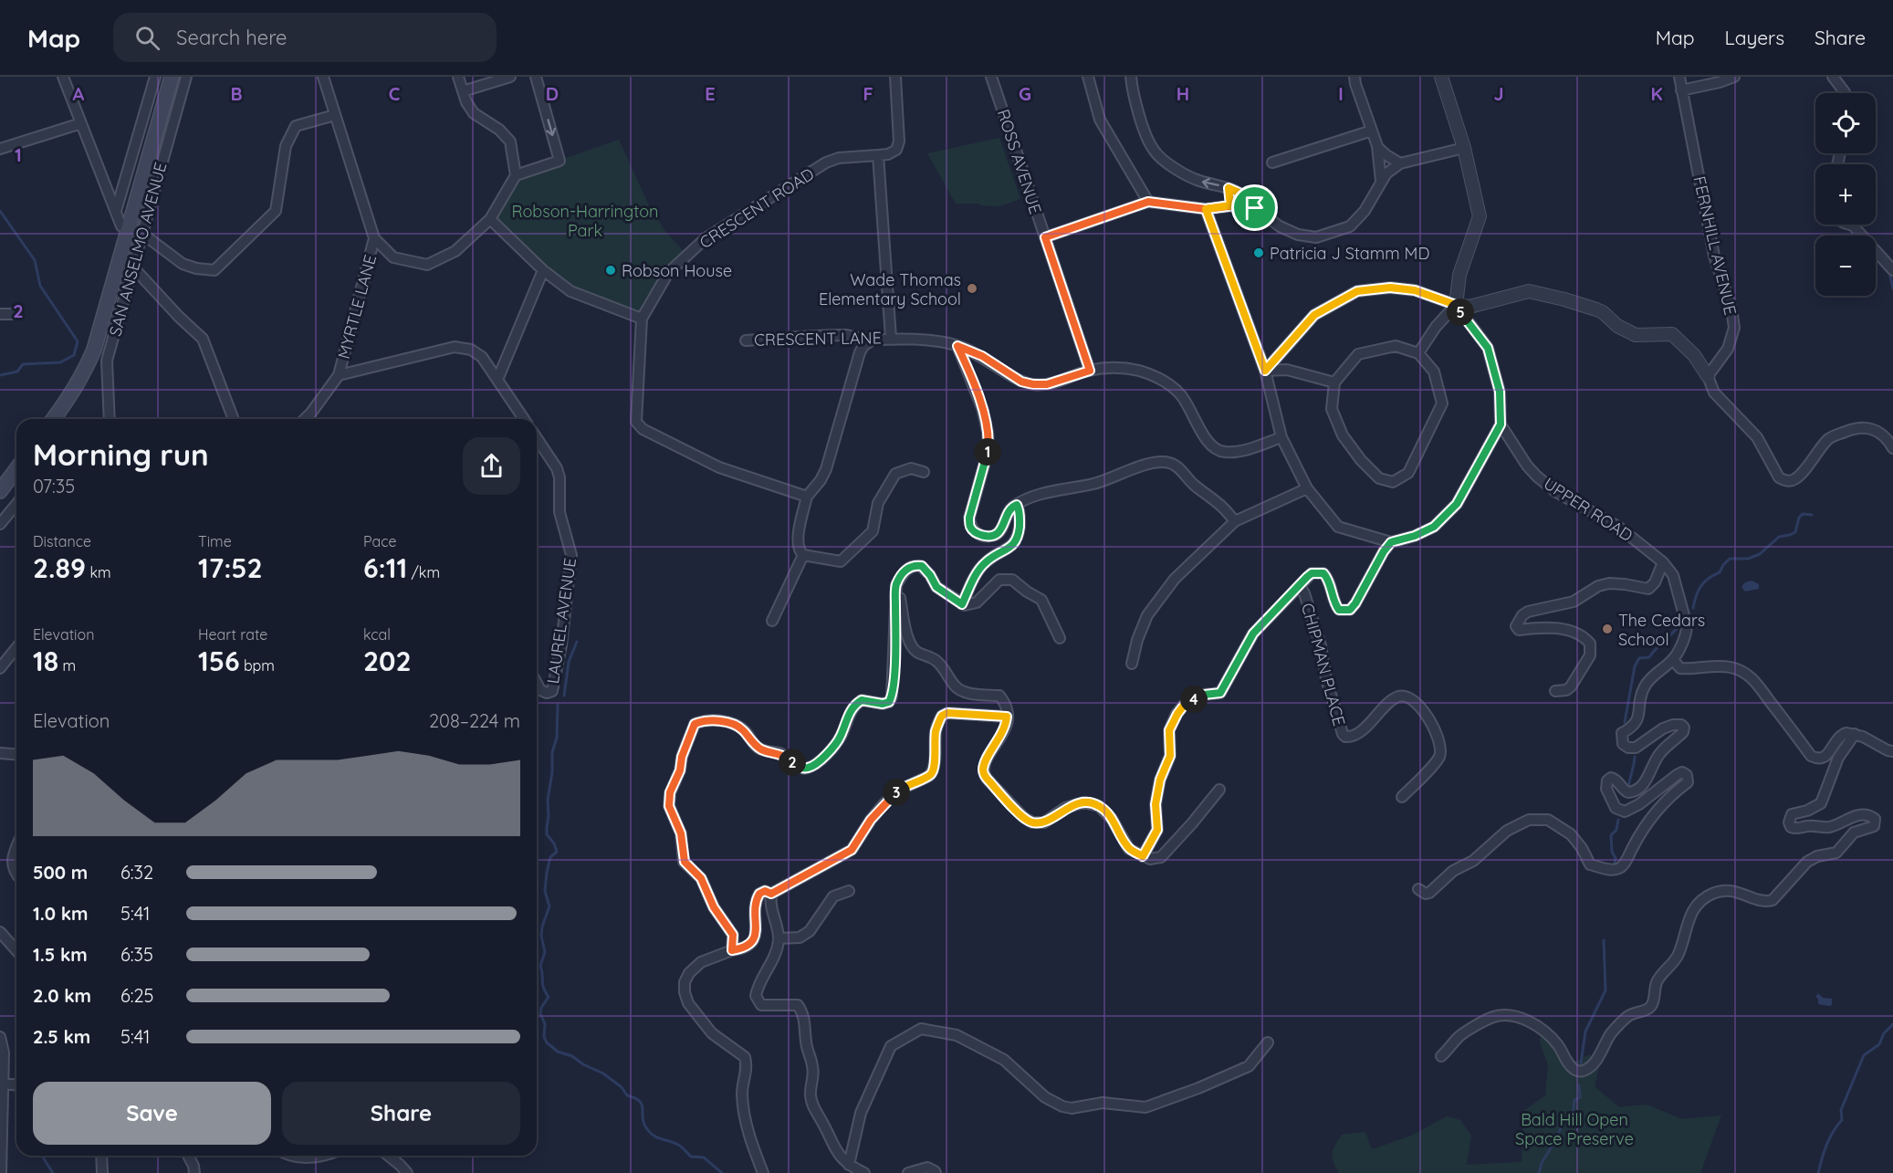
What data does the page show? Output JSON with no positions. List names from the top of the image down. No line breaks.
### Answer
{"streets":{"street":["ROSS AVENUE","CRESCENT ROAD","FERNHILL AVENUE","SAN ANSELMO AVENUE","MYRTLE LANE","CRESCENT LANE","UPPER ROAD","LAUREL AVENUE","CHIPMAN PLACE"]},"crossings":[["ROSS AVENUE","CRESCENT LANE"]],"parks":["Robson-Harrington Park","Bald Hill Open Space Preserve"],"places":["Patricia J Stamm MD","Robson House","Wade Thomas Elementary School","The Cedars School"],"page":{"header":"Map","search":"Search here","nav":["Map","Layers","Share"],"map_buttons":["+","−"],"pins":["5","1","4","2","3"],"heading":["Morning run","07:35"],"stats":[["Distance","2.89 km"],["Time","17:52"],["Pace","6:11 /km"],["Elevation","18 m"],["Heart rate","156 bpm"],["kcal","202"]],"chart":["Elevation","208–224 m"],"list":[{"name":"500 m","note":"6:32"},{"name":"1.0 km","note":"5:41"},{"name":"1.5 km","note":"6:35"},{"name":"2.0 km","note":"6:25"},{"name":"2.5 km","note":"5:41"}],"buttons":["Save","Share"]},"grid":{"columns":["A","B","C","D","E","F","G","H","I","J","K"],"rows":["1","2"]}}
